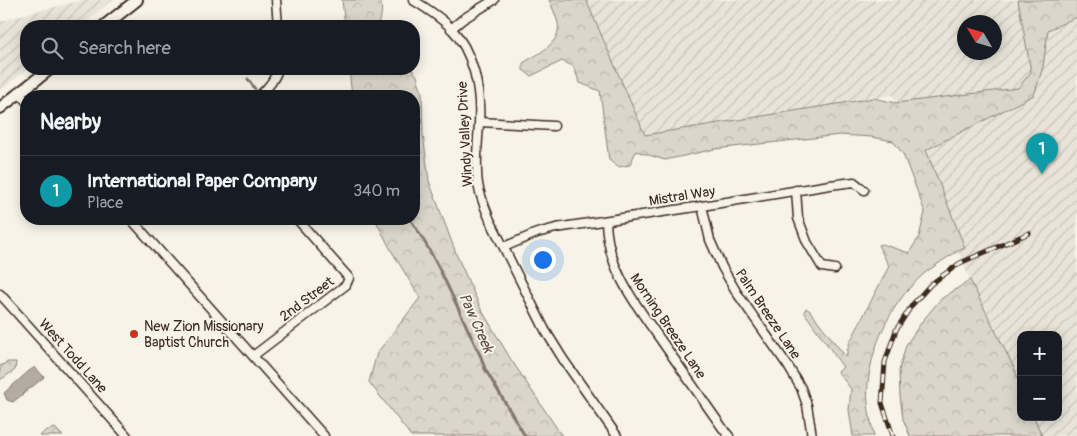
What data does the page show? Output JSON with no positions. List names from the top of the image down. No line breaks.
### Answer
{"streets":{"street":["Windy Valley Drive","Mistral Way","2nd Street","Palm Breeze Lane","Morning Breeze Lane","West Todd Lane"]},"crossings":[["Windy Valley Drive","Mistral Way"],["Mistral Way","Palm Breeze Lane"],["Mistral Way","Morning Breeze Lane"]],"water":["Paw Creek"],"places":["New Zion Missionary Baptist Church"],"north":"top left","page":{"search":"Search here","heading":"Nearby","pins":"1","list":[{"mark":"1","name":"International Paper Company","note":"Place","value":"340 m"}],"map_buttons":["+","−"]}}
